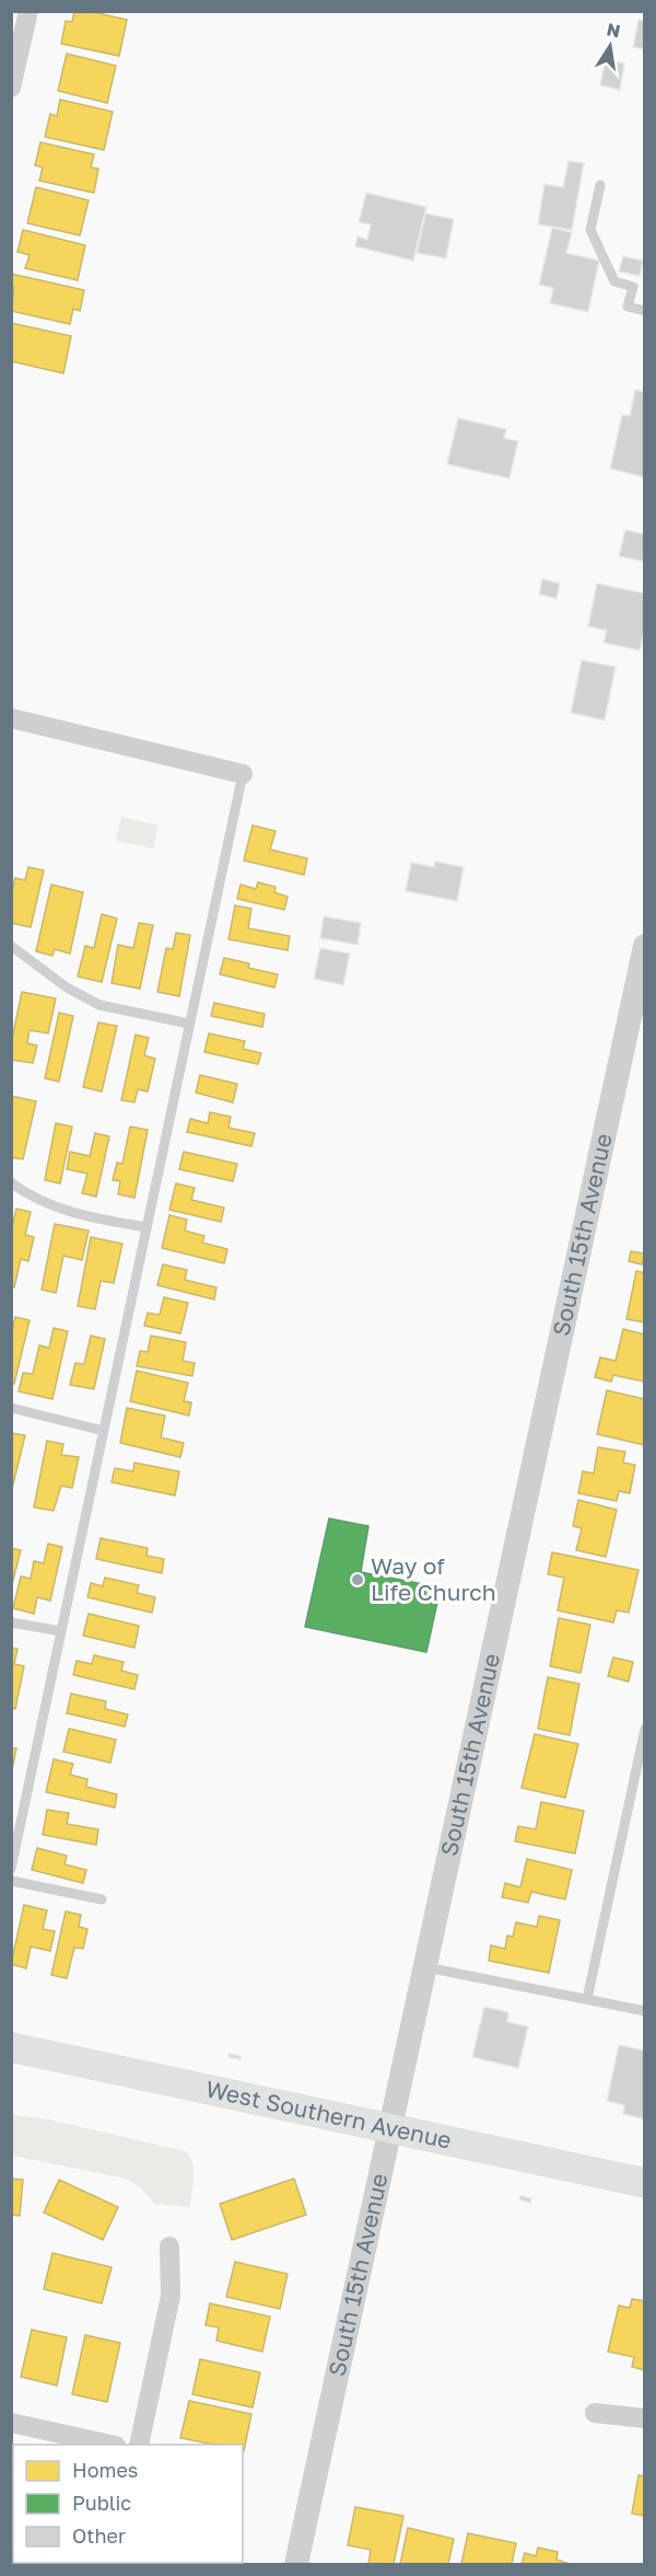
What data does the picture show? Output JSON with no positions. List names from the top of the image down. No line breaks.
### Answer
{"streets":{"main road":["West Southern Avenue"],"street":["South 15th Avenue"]},"crossings":[["South 15th Avenue","West Southern Avenue"]],"places":["Way of Life Church"],"legend":["Homes","Public","Other"],"north":"top"}
